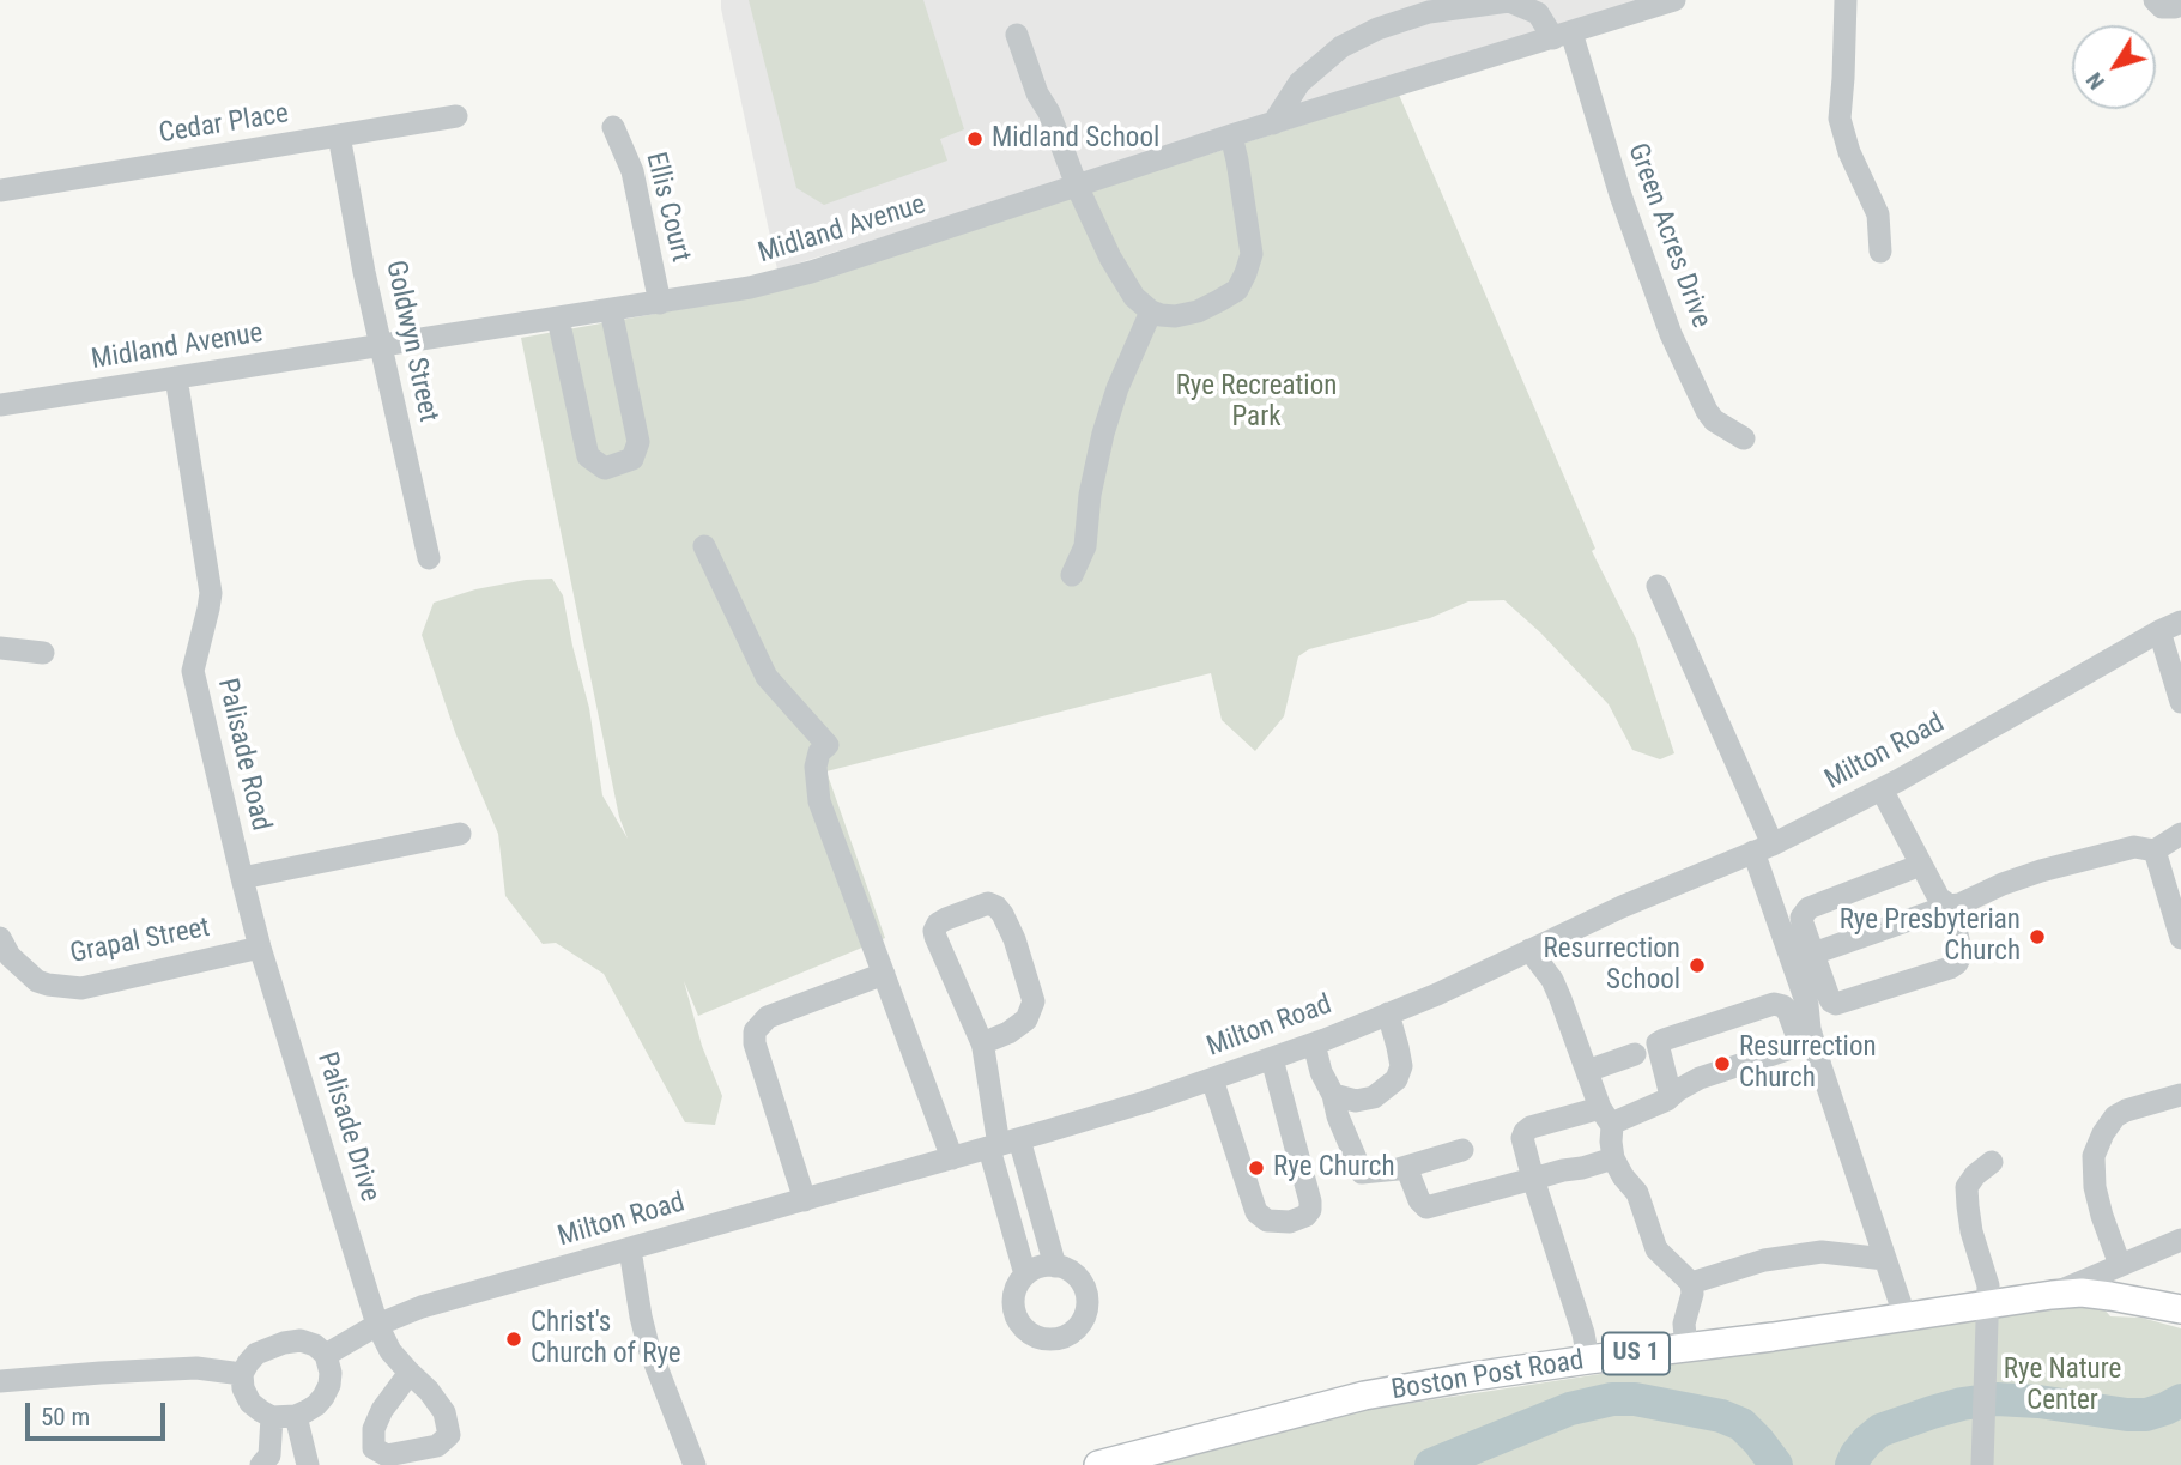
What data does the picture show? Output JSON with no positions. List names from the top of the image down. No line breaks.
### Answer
{"streets":{"main road":["US 1","Boston Post Road"],"street":["Cedar Place","Ellis Court","Midland Avenue","Green Acres Drive","Goldwyn Street","Milton Road","Palisade Road","Grapal Street","Palisade Drive"]},"crossings":[["Cedar Place","Goldwyn Street"],["Ellis Court","Midland Avenue"],["Midland Avenue","Green Acres Drive"],["Midland Avenue","Goldwyn Street"],["Midland Avenue","Palisade Road"],["Milton Road","Palisade Drive"],["Palisade Road","Grapal Street"],["Palisade Road","Palisade Drive"],["Grapal Street","Palisade Drive"]],"parks":["Rye Recreation Park","Rye Nature Center"],"places":["Midland School","Rye Presbyterian Church","Resurrection School","Resurrection Church","Rye Church","Christ's Church of Rye"],"scale_bar":"50 m","north":"bottom left"}
